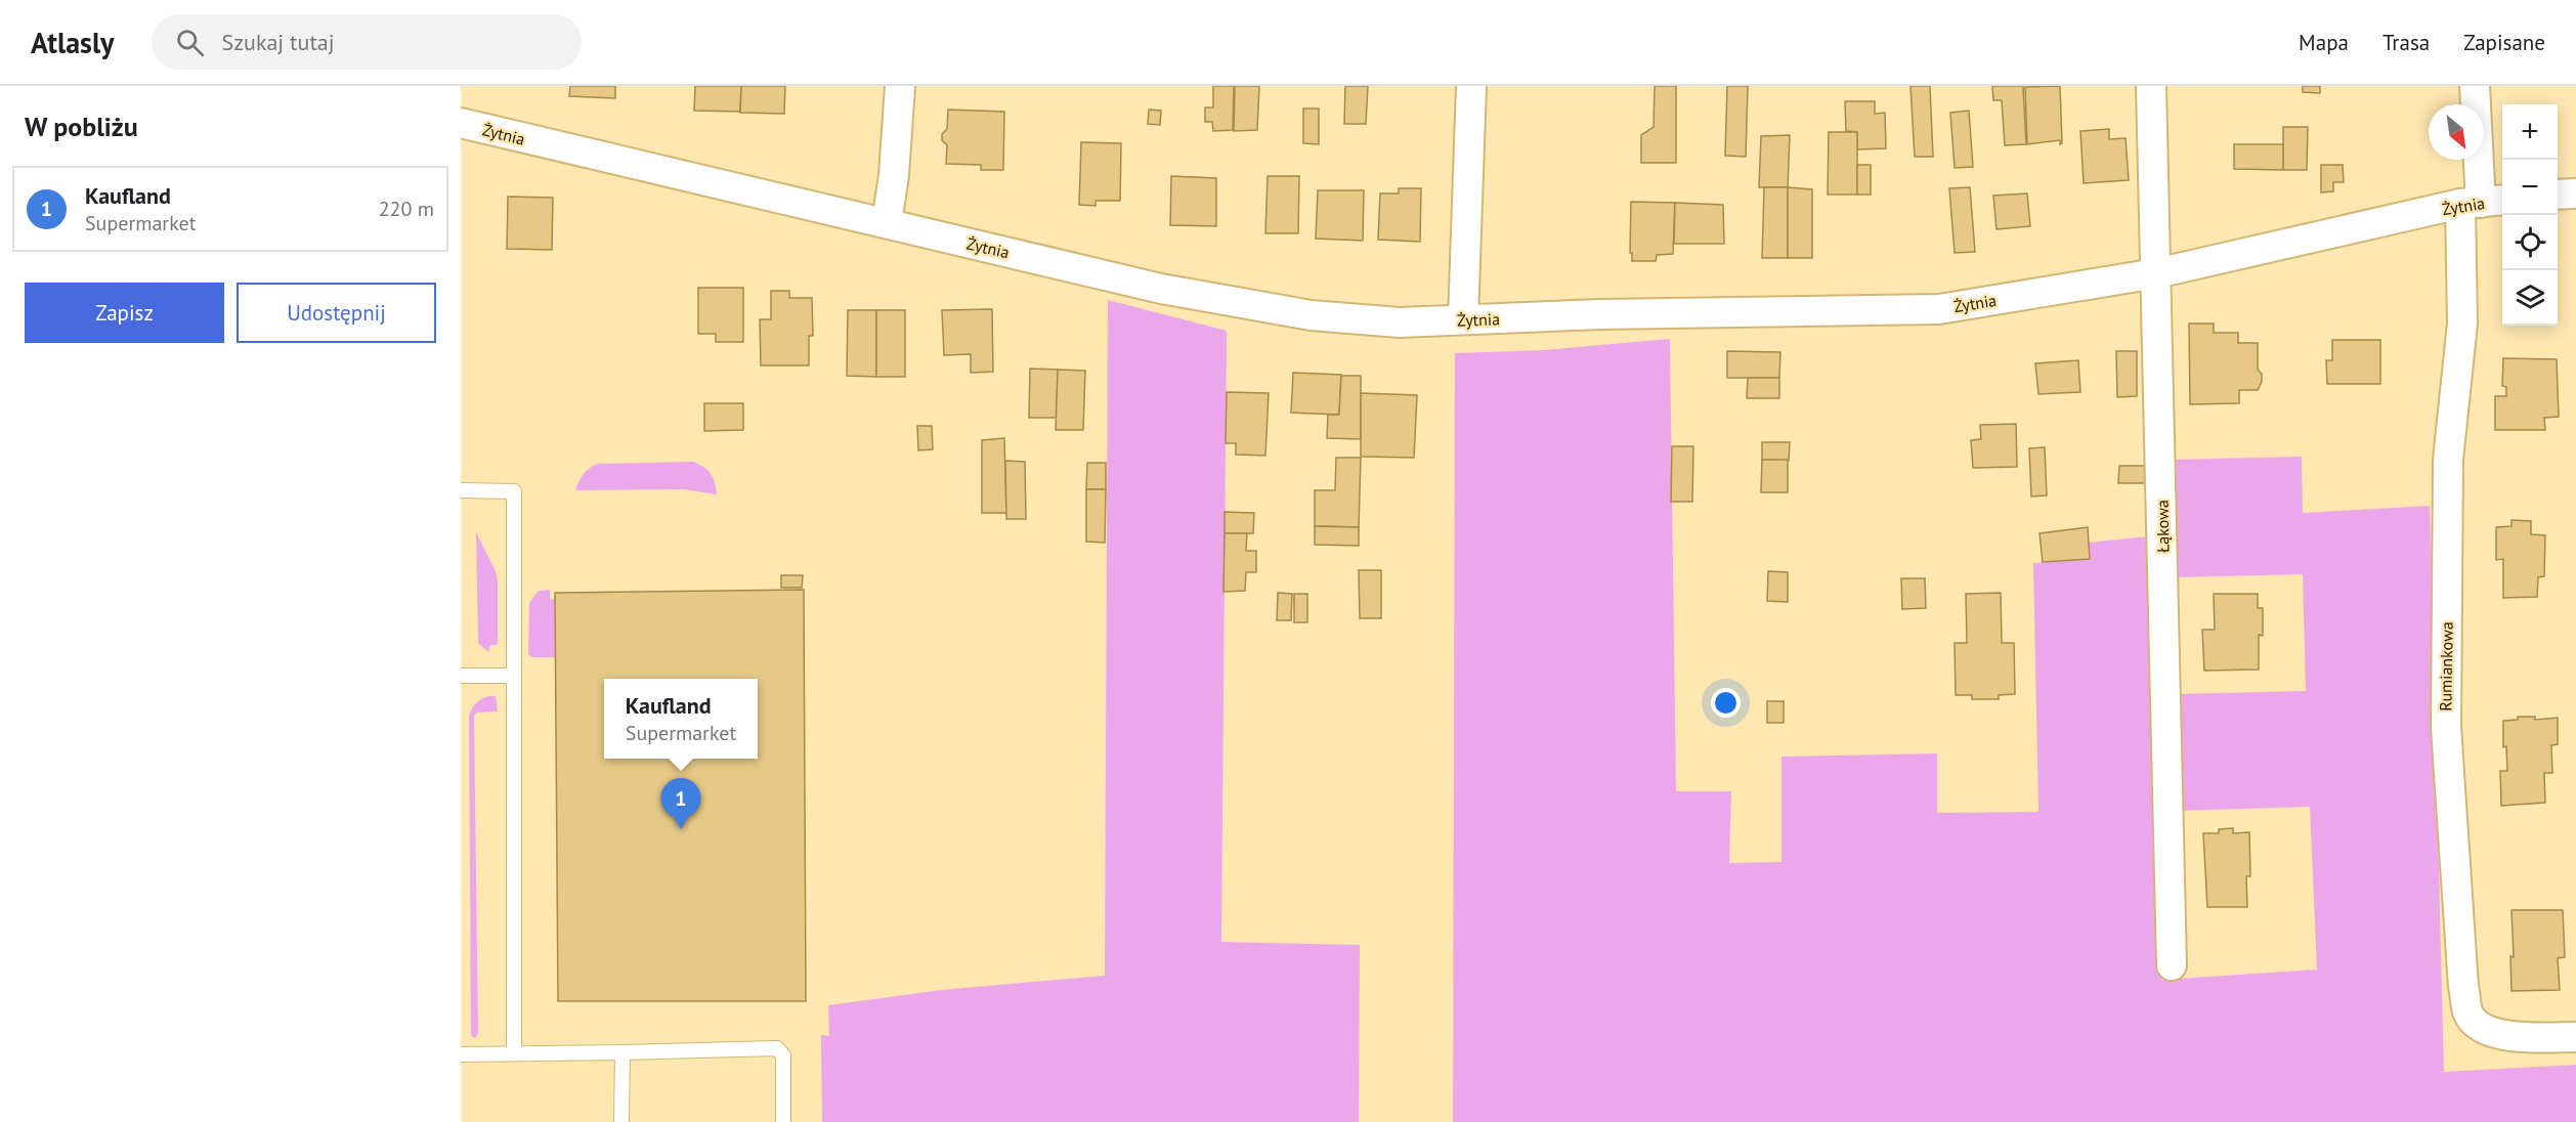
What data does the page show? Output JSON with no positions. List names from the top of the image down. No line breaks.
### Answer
{"streets":{"street":["Żytnia","Łąkowa","Rumiankowa"]},"crossings":[["Żytnia","Łąkowa"],["Żytnia","Rumiankowa"]],"north":"bottom right","page":{"header":"Atlasly","search":"Szukaj tutaj","nav":["Mapa","Trasa","Zapisane"],"heading":"W pobliżu","map_buttons":["+","−"],"list":[{"mark":"1","name":"Kaufland","note":"Supermarket","value":"220 m"}],"buttons":["Zapisz","Udostępnij"],"popup":["Kaufland","Supermarket"],"pins":"1"}}
